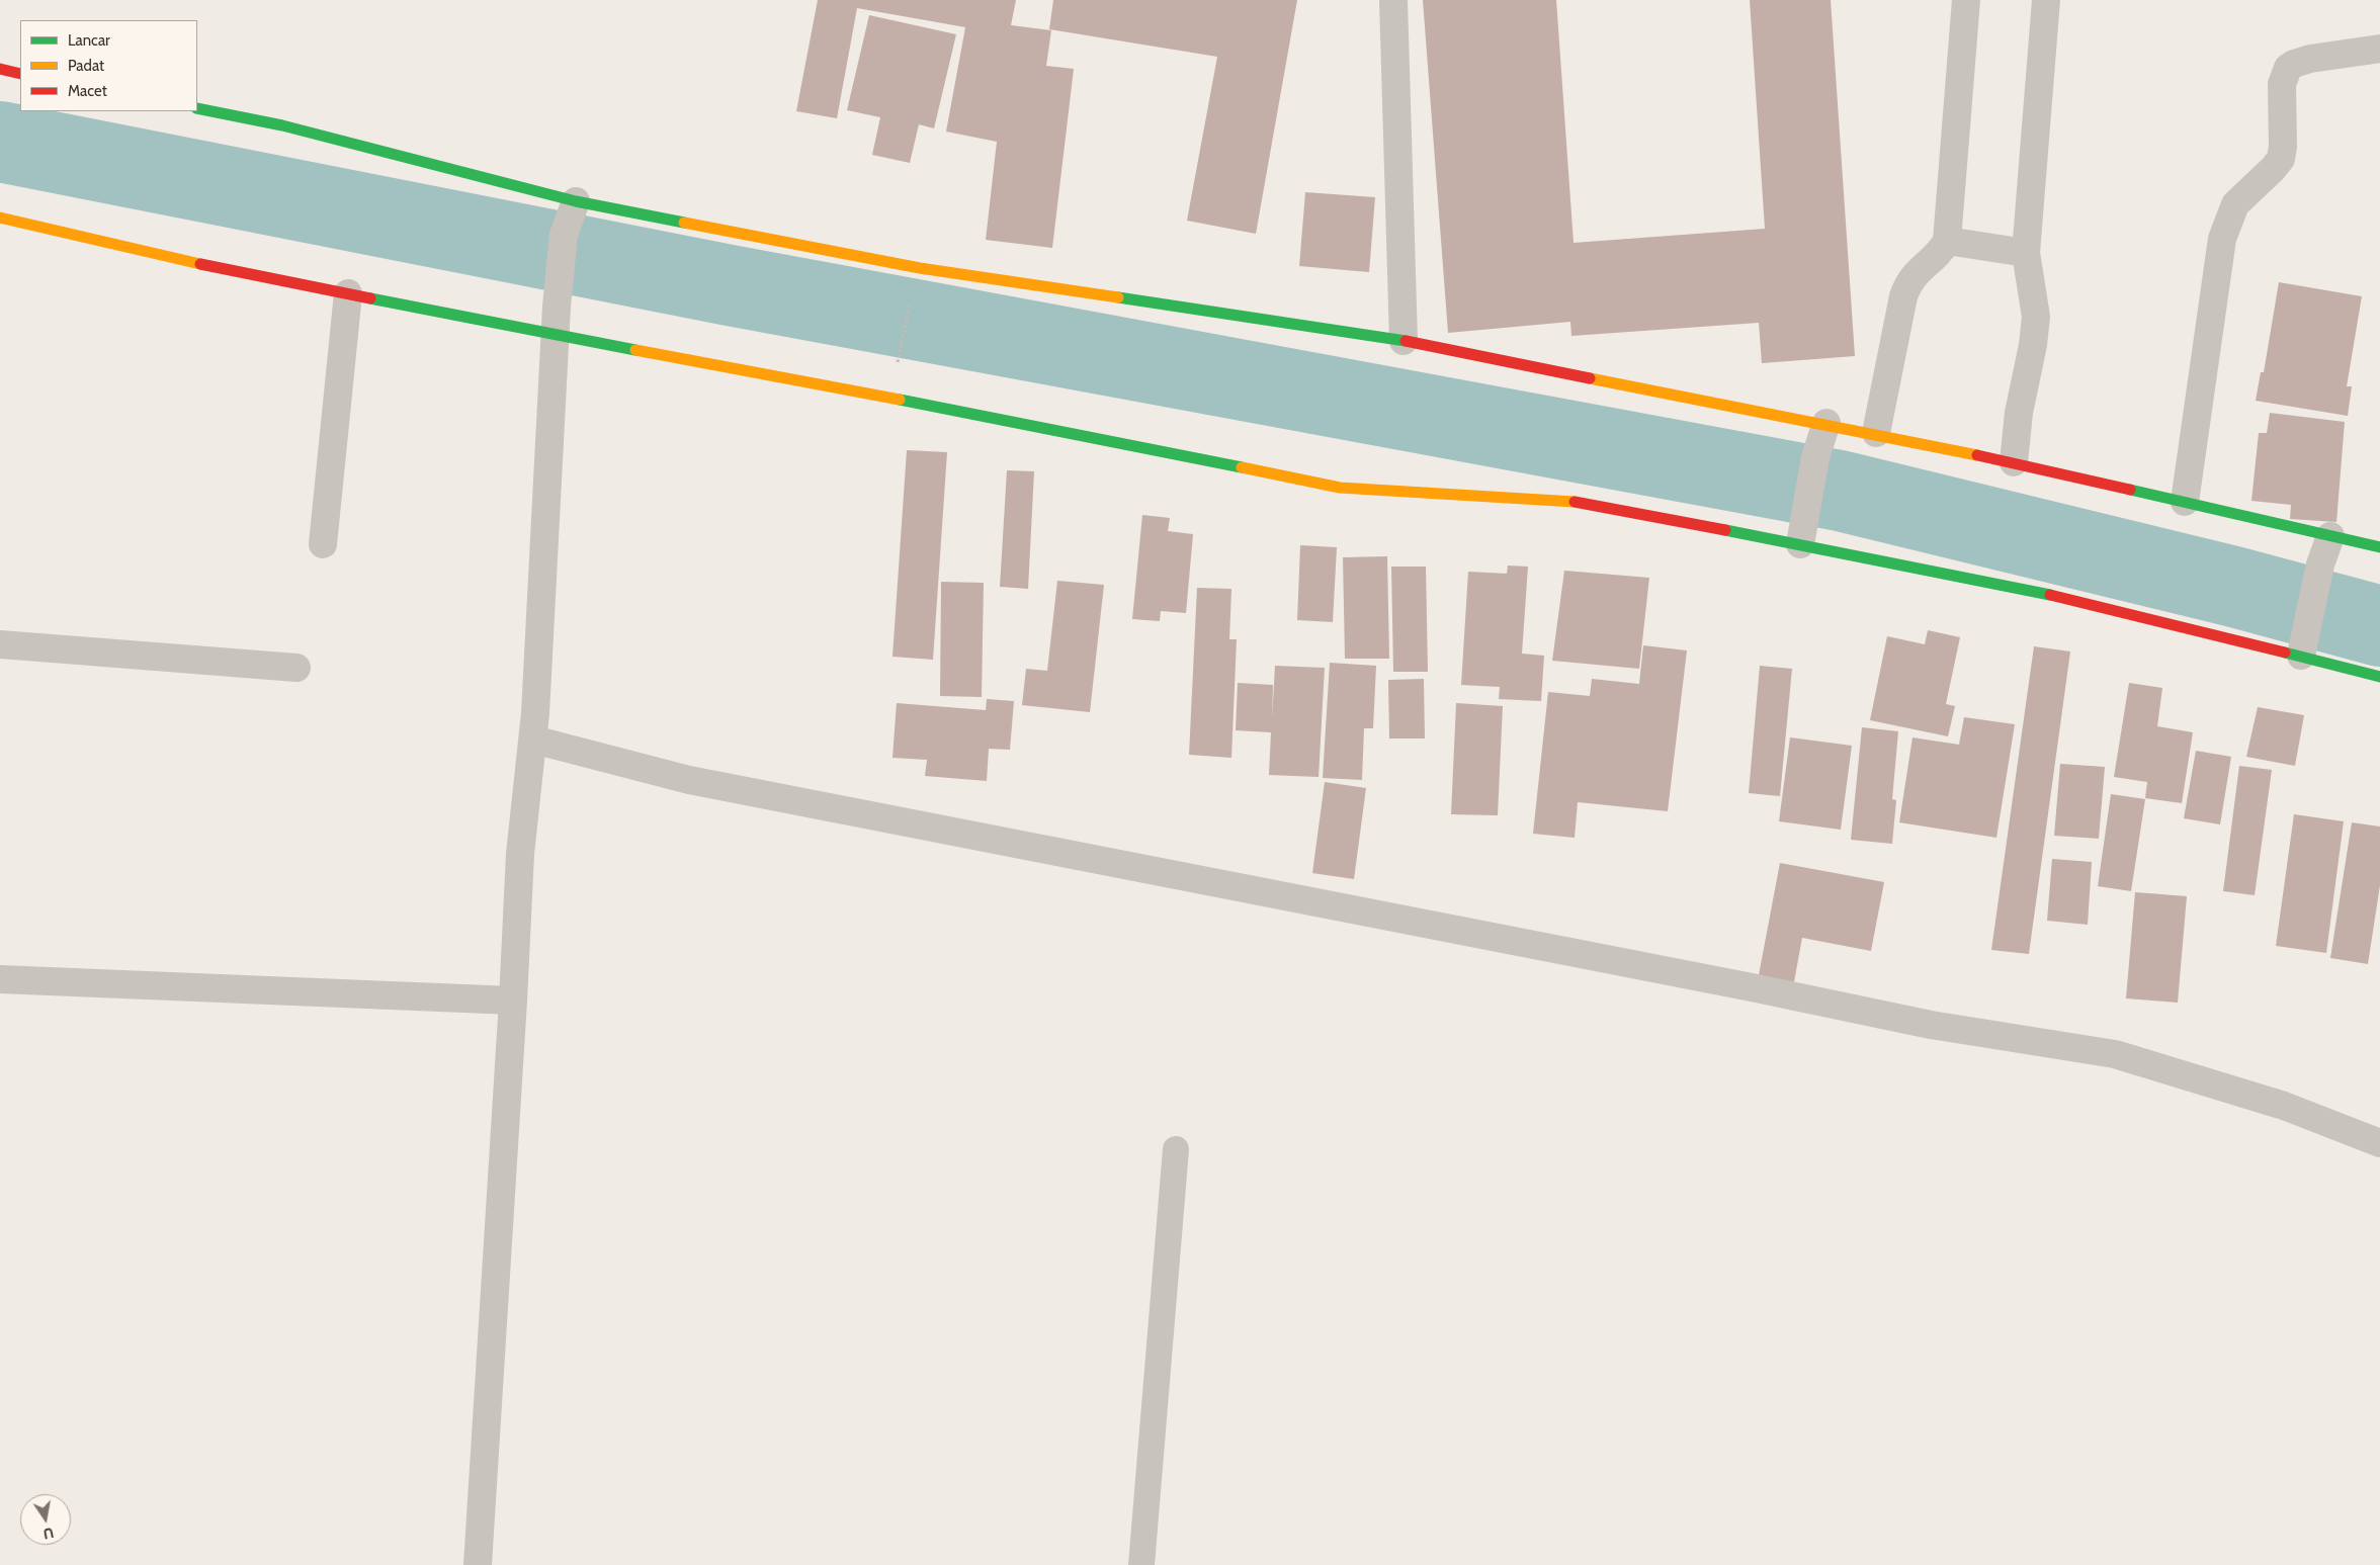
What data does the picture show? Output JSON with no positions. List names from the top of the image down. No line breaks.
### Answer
{"legend":["Lancar","Padat","Macet"],"north":"bottom"}
